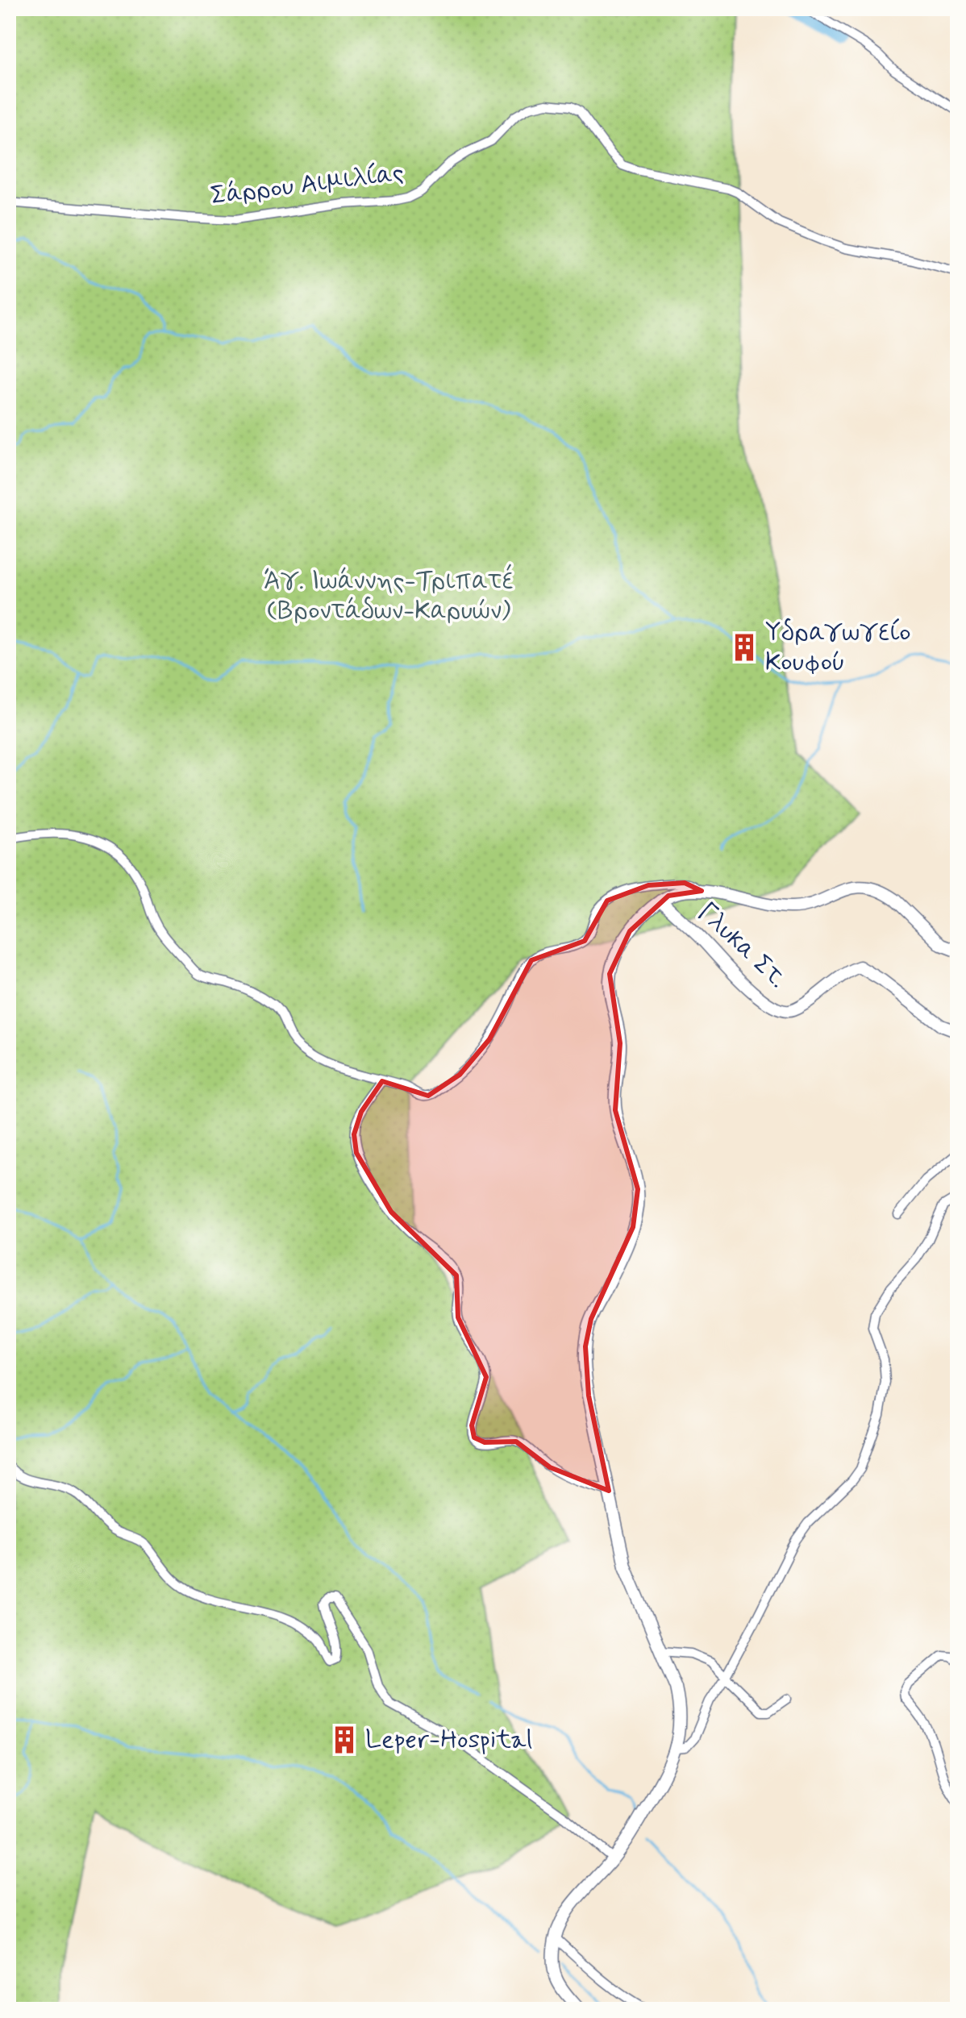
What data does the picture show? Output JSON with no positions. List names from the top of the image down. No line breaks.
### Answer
{"streets":{"main road":["Γλυκα Στ."],"street":["Σάρρου Αιμιλίας"]},"parks":["Άγ. Ιωάννης-Τριπατέ (Βροντάδων-Καρυών)"],"places":{"building":["Υδραγωγείο Κουφού","Leper-Hospital"]}}
